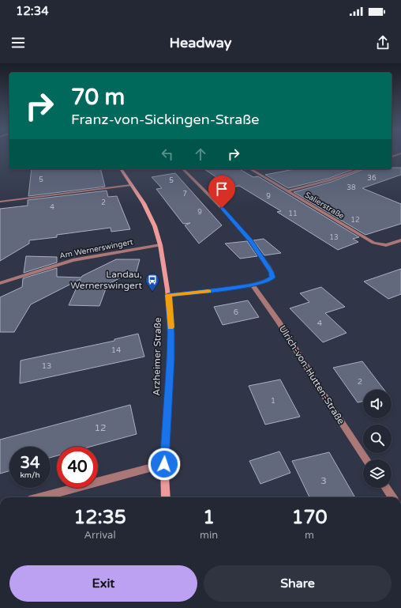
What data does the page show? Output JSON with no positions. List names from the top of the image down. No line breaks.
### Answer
{"streets":{"street":["Salierstraße","Am Wernerswingert","Arzheimer Straße","Ulrich-von-Hutten-Straße"]},"crossings":[["Am Wernerswingert","Arzheimer Straße"]],"places":{"bus stop":["Landau, Wernerswingert"]},"house_numbers":["36","5","5","38","7","9","2","4","9","11","12","13","6","4","14","13","2","1","12","3"],"page":{"status":"12:34","header":"Headway","turn":["70 m","Franz-von-Sickingen-Straße"],"speed":"34 km/h","limit":"40","eta":["12:35","Arrival","1","min","170","m"],"buttons":["Exit","Share"]}}
